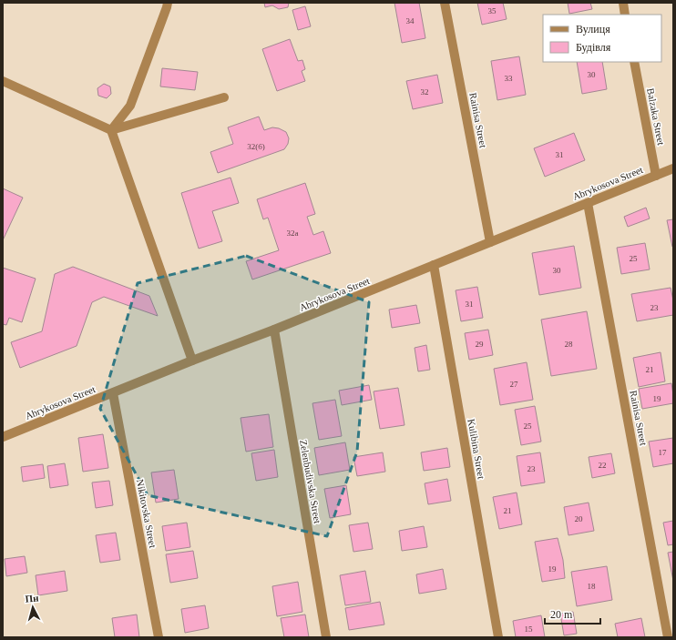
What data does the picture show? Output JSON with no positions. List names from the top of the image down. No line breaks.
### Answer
{"streets":{"street":["Balzaka Street","Rainisa Street","Abrykosova Street","Kulibina Street","Zelenbudivska Street","Nikitovska Street"]},"crossings":[["Balzaka Street","Abrykosova Street"],["Rainisa Street","Abrykosova Street"],["Abrykosova Street","Kulibina Street"],["Abrykosova Street","Zelenbudivska Street"],["Abrykosova Street","Nikitovska Street"]],"house_numbers":["35","34","30","33","32","32(б)","31","32а","25","30","31","23","29","28","21","27","19","25","17","22","23","21","20","19","18","15"],"legend":["Вулиця","Будівля"],"scale_bar":"20 m","north":"top"}
